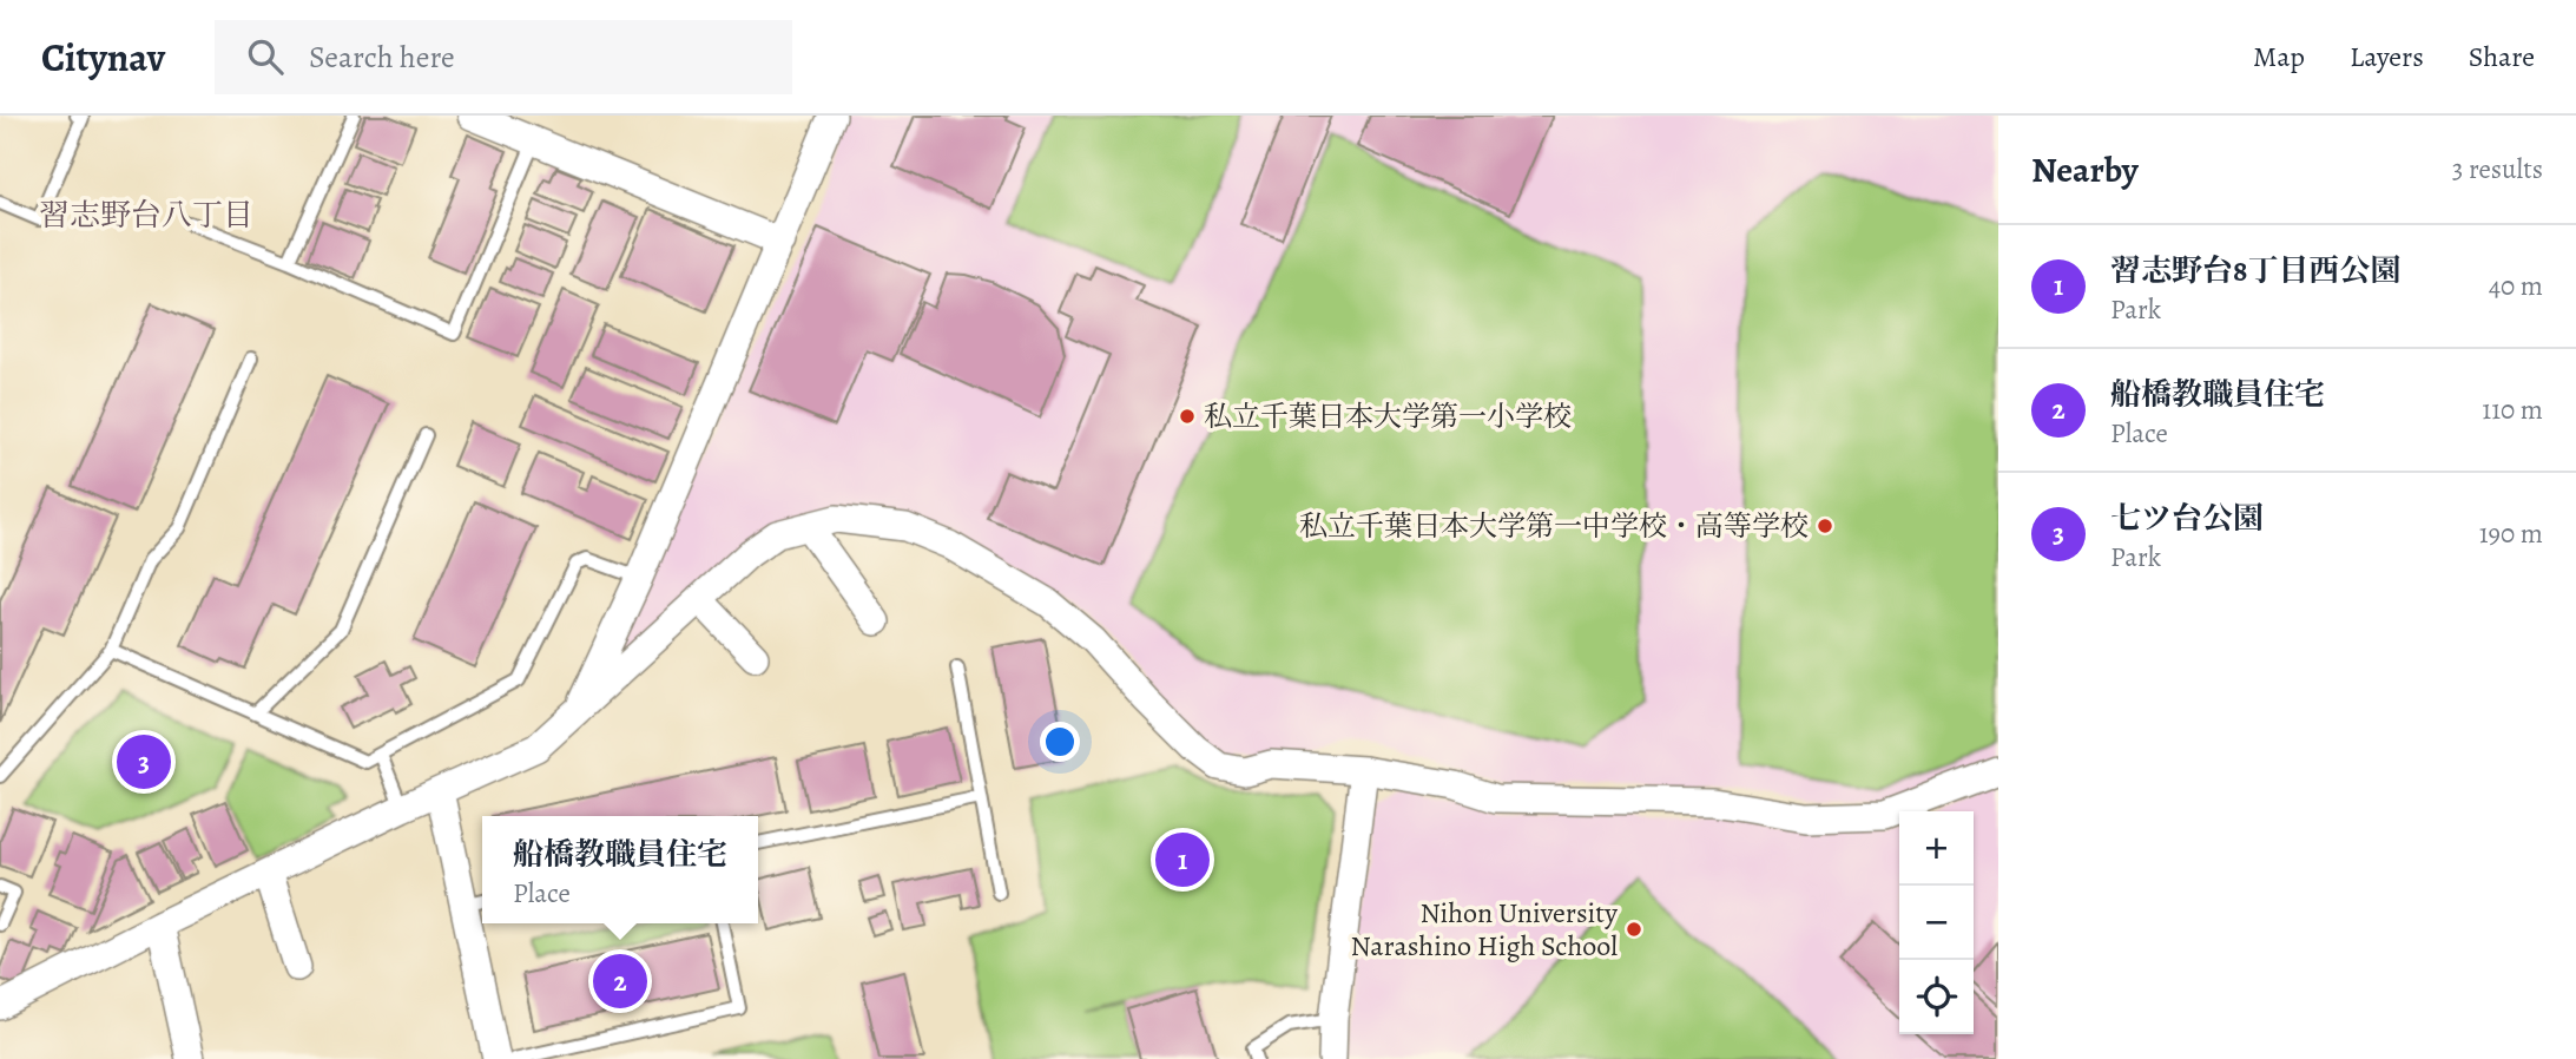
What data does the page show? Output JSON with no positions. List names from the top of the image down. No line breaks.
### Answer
{"districts":["習志野台八丁目"],"places":["私立千葉日本大学第一小学校","私立千葉日本大学第一中学校・高等学校","Nihon University Narashino High School"],"page":{"header":"Citynav","search":"Search here","nav":["Map","Layers","Share"],"heading":["Nearby","3 results"],"list":[{"mark":"1","name":"習志野台8丁目西公園","note":"Park","value":"40 m"},{"mark":"2","name":"船橋教職員住宅","note":"Place","value":"110 m"},{"mark":"3","name":"七ツ台公園","note":"Park","value":"190 m"}],"pins":["3","1","2"],"map_buttons":["+","−"],"popup":["船橋教職員住宅","Place"]}}
